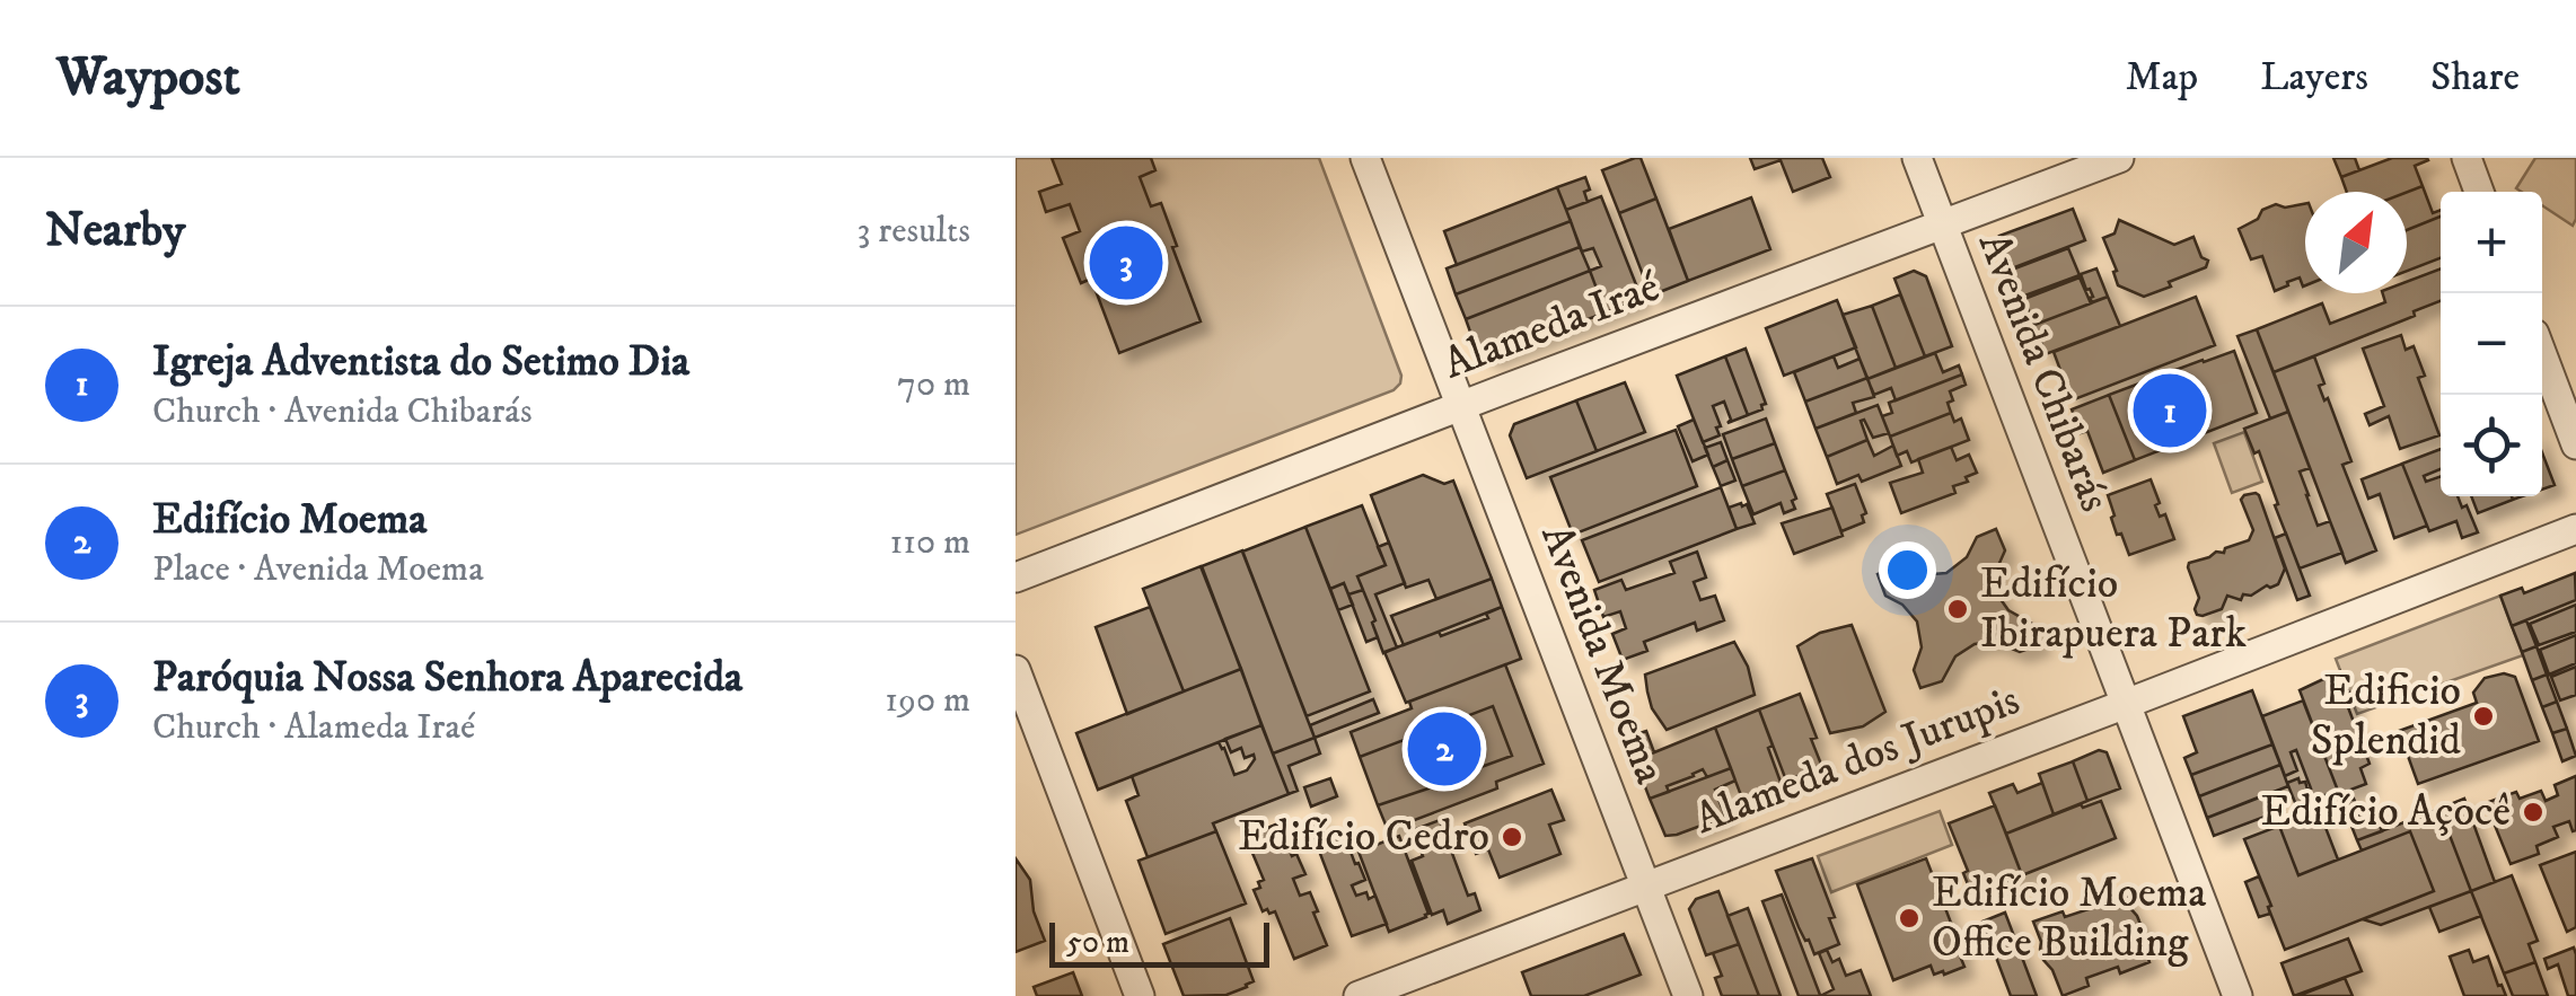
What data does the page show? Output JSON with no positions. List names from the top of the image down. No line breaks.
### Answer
{"streets":{"street":["Alameda Iraé","Avenida Chibarás","Avenida Moema","Alameda dos Jurupis"]},"crossings":[["Alameda Iraé","Avenida Chibarás"],["Alameda Iraé","Avenida Moema"],["Avenida Chibarás","Alameda dos Jurupis"],["Avenida Moema","Alameda dos Jurupis"]],"places":["Edifício Ibirapuera Park","Edificio Splendid","Edifício Açocê","Edifício Cedro","Edifício Moema Office Building"],"scale_bar":"50 m","north":"top right","page":{"header":"Waypost","nav":["Map","Layers","Share"],"heading":["Nearby","3 results"],"map_buttons":["+","−"],"pins":["3","1","2"],"list":[{"mark":"1","name":"Igreja Adventista do Setimo Dia","note":"Church · Avenida Chibarás","value":"70 m"},{"mark":"2","name":"Edifício Moema","note":"Place · Avenida Moema","value":"110 m"},{"mark":"3","name":"Paróquia Nossa Senhora Aparecida","note":"Church · Alameda Iraé","value":"190 m"}],"scale":"50 m"}}
